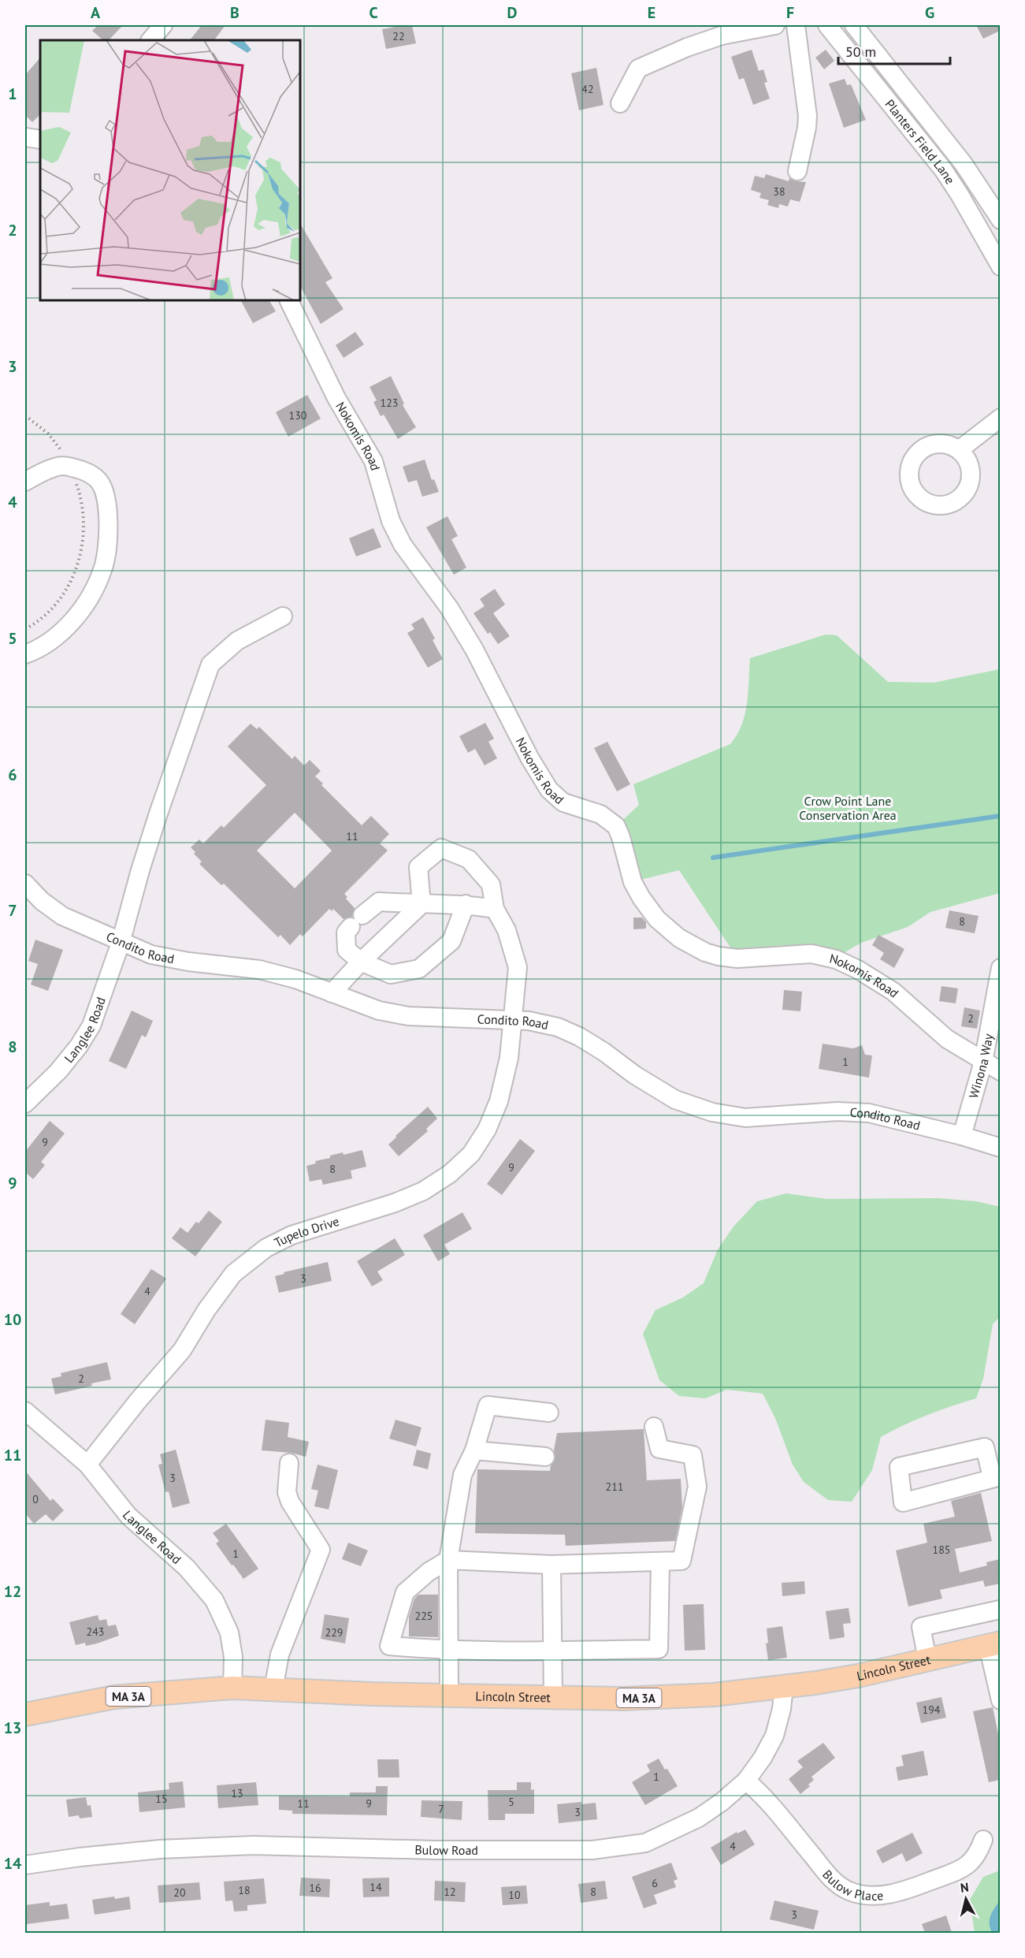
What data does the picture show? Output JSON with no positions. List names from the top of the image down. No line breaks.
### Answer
{"streets":{"main road":["Lincoln Street","MA 3A"],"street":["Planters Field Lane","Nokomis Road","Condito Road","Langlee Road","Winona Way","Tupelo Drive","Bulow Road","Bulow Place"]},"crossings":[["Nokomis Road","Winona Way"],["Condito Road","Langlee Road"],["Condito Road","Winona Way"],["Condito Road","Tupelo Drive"],["Langlee Road","Tupelo Drive"],["Langlee Road","Lincoln Street"],["Lincoln Street","Bulow Road"],["Bulow Road","Bulow Place"]],"parks":["Crow Point Lane Conservation Area"],"house_numbers":["22","42","38","123","130","11","8","2","1","9","9","8","3","4","2","3","211","0","185","1","225","243","229","194","1","13","15","5","11","9","7","3","4","6","14","16","18","12","8","20","10","3"],"scale_bar":"50 m","north":"top","grid":{"columns":["A","B","C","D","E","F","G"],"rows":["1","2","3","4","5","6","7","8","9","10","11","12","13","14"]}}
